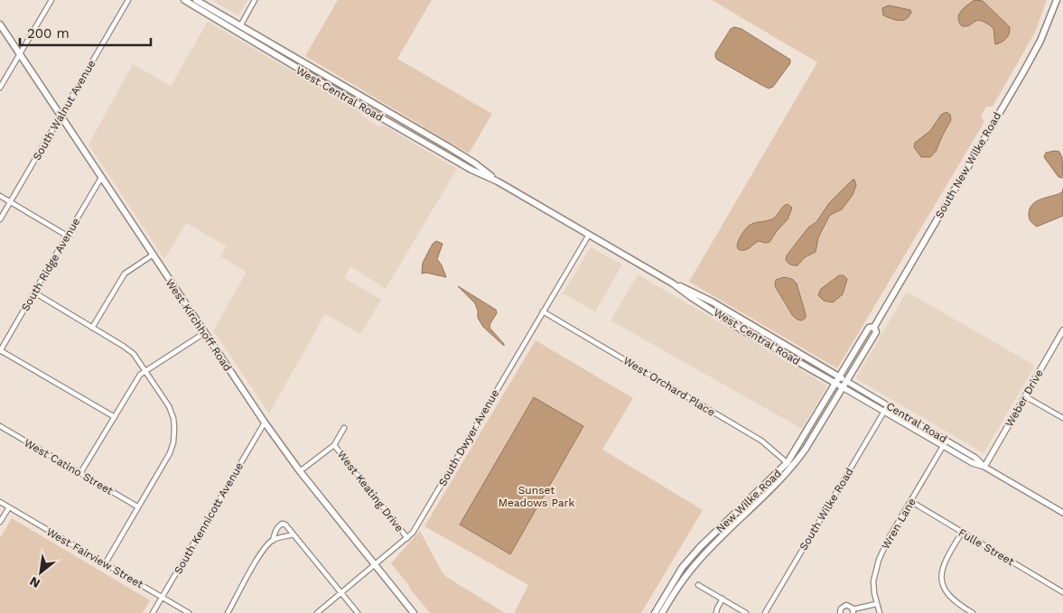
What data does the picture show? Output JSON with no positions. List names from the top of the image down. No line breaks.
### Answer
{"streets":{"main road":["West Central Road","South New Wilke Road","West Kirchhoff Road","New Wilke Road"],"street":["South Walnut Avenue","South Ridge Avenue","West Orchard Place","Weber Drive","Central Road","South Dwyer Avenue","West Catino Street","West Keating Drive","South Wilke Road","South Kennicott Avenue","Wren Lane","Fulle Street","West Fairview Street"]},"crossings":[["West Central Road","South New Wilke Road"],["West Central Road","Central Road"],["West Central Road","South Dwyer Avenue"],["West Central Road","New Wilke Road"],["South Walnut Avenue","West Kirchhoff Road"],["South New Wilke Road","Central Road"],["South New Wilke Road","New Wilke Road"],["South Ridge Avenue","West Kirchhoff Road"],["West Kirchhoff Road","South Dwyer Avenue"],["West Kirchhoff Road","South Kennicott Avenue"],["West Orchard Place","South Dwyer Avenue"],["West Orchard Place","New Wilke Road"],["Weber Drive","Central Road"],["Central Road","New Wilke Road"],["Central Road","South Wilke Road"],["Central Road","Wren Lane"],["South Dwyer Avenue","West Keating Drive"],["South Kennicott Avenue","West Fairview Street"],["Wren Lane","Fulle Street"]],"parks":["Sunset Meadows Park"],"scale_bar":"200 m","north":"bottom left"}
